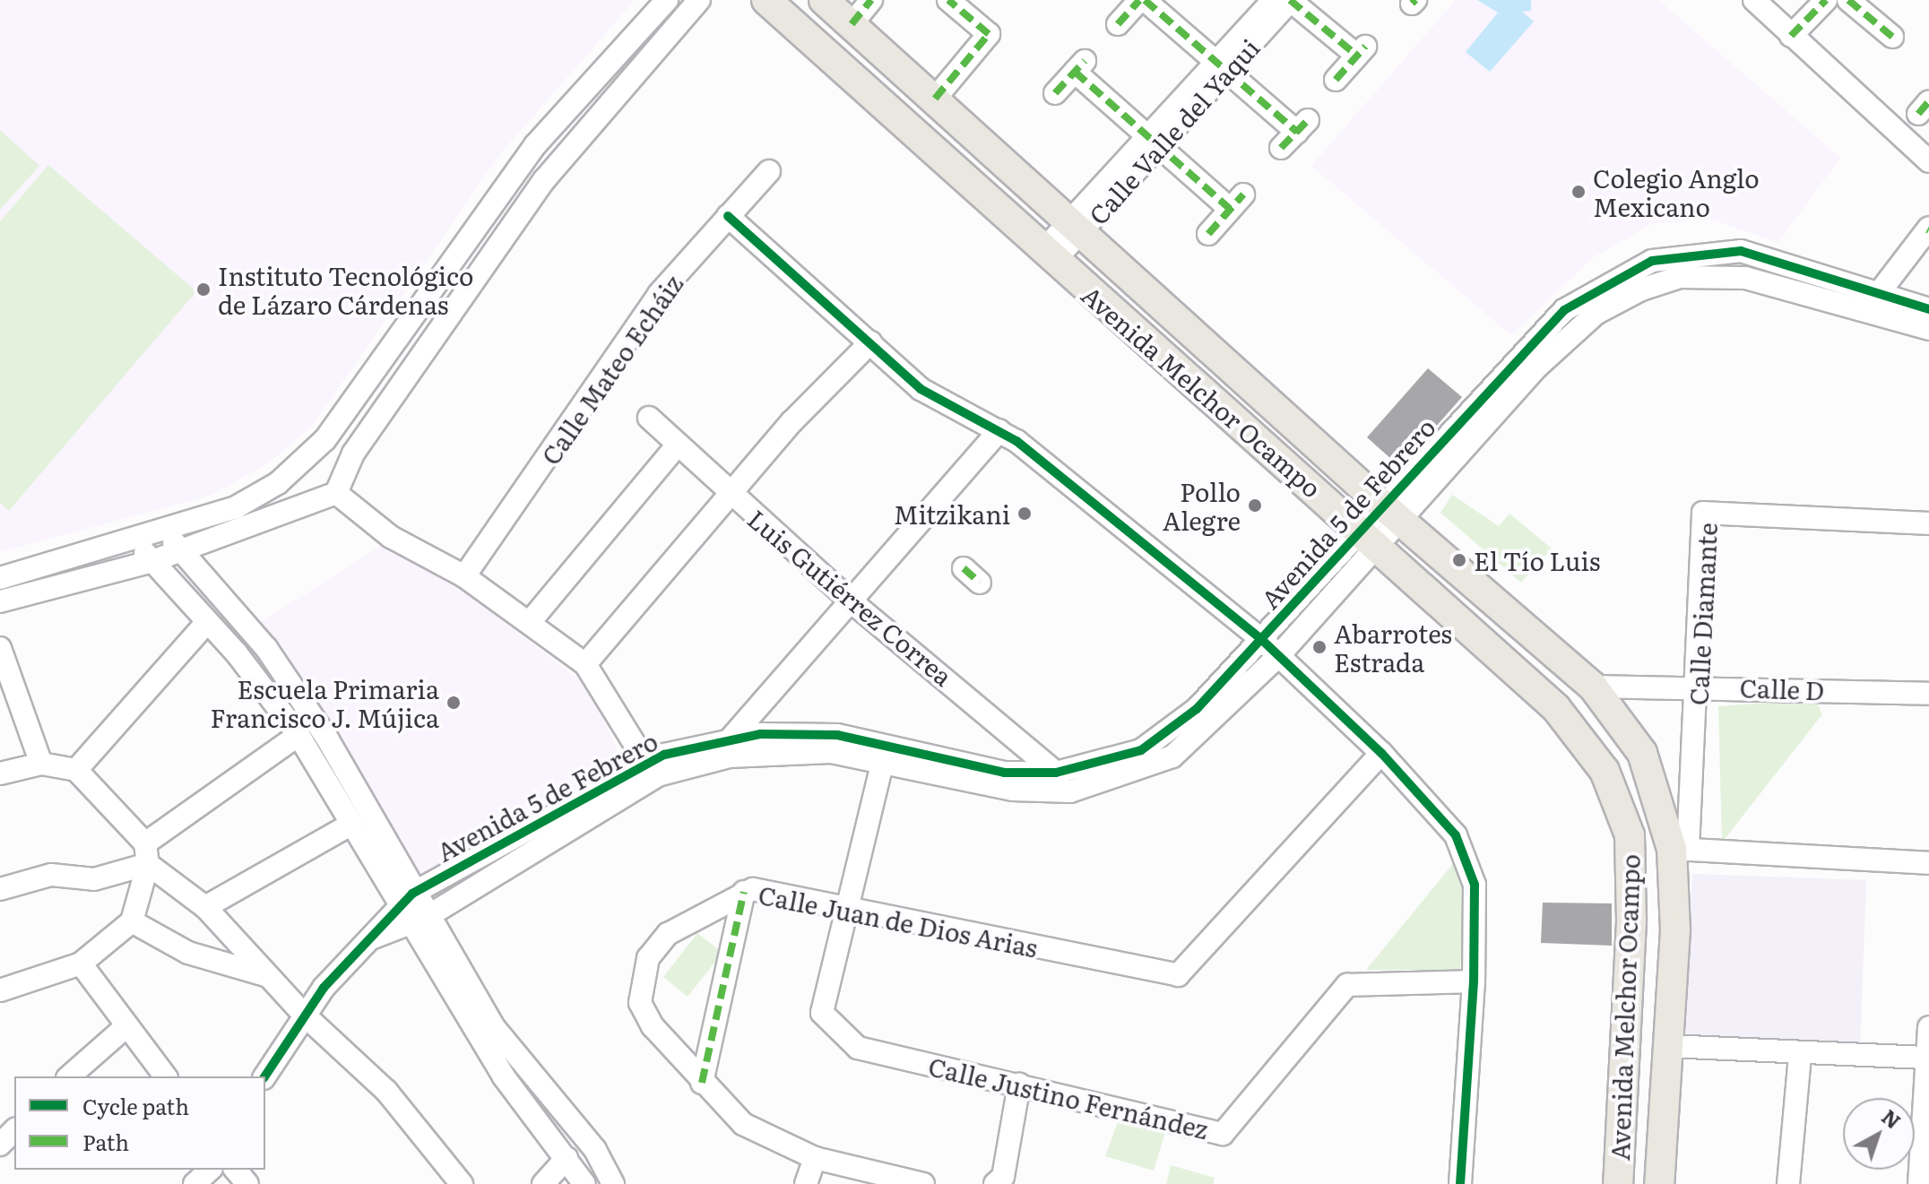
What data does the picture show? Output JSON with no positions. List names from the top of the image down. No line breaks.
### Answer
{"streets":{"main road":["Avenida Melchor Ocampo"],"street":["Calle Valle del Yaqui","Calle Mateo Echáiz","Avenida 5 de Febrero","Luis Gutiérrez Correa","Calle Diamante","Calle D","Calle Juan de Dios Arias","Calle Justino Fernández"]},"crossings":[["Calle Valle del Yaqui","Avenida Melchor Ocampo"],["Avenida Melchor Ocampo","Avenida 5 de Febrero"],["Avenida Melchor Ocampo","Calle Diamante"],["Avenida Melchor Ocampo","Calle D"],["Avenida 5 de Febrero","Luis Gutiérrez Correa"],["Calle Diamante","Calle D"],["Calle Juan de Dios Arias","Calle Justino Fernández"]],"places":["Colegio Anglo Mexicano","Instituto Tecnológico de Lázaro Cárdenas","Pollo Alegre","Mitzikani","El Tío Luis","Abarrotes Estrada","Escuela Primaria Francisco J. Mújica"],"legend":["Cycle path","Path"],"north":"top right"}
